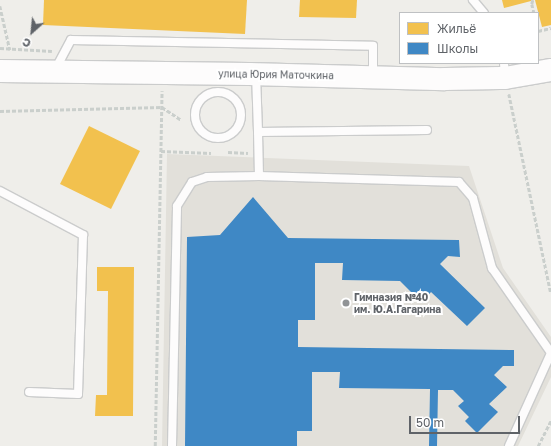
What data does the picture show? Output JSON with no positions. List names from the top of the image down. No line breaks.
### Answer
{"streets":{"street":["улица Юрия Маточкина"]},"places":["Гимназия №40 им. Ю.А.Гагарина"],"legend":["Жильё","Школы"],"scale_bar":"50 m","north":"bottom left"}
